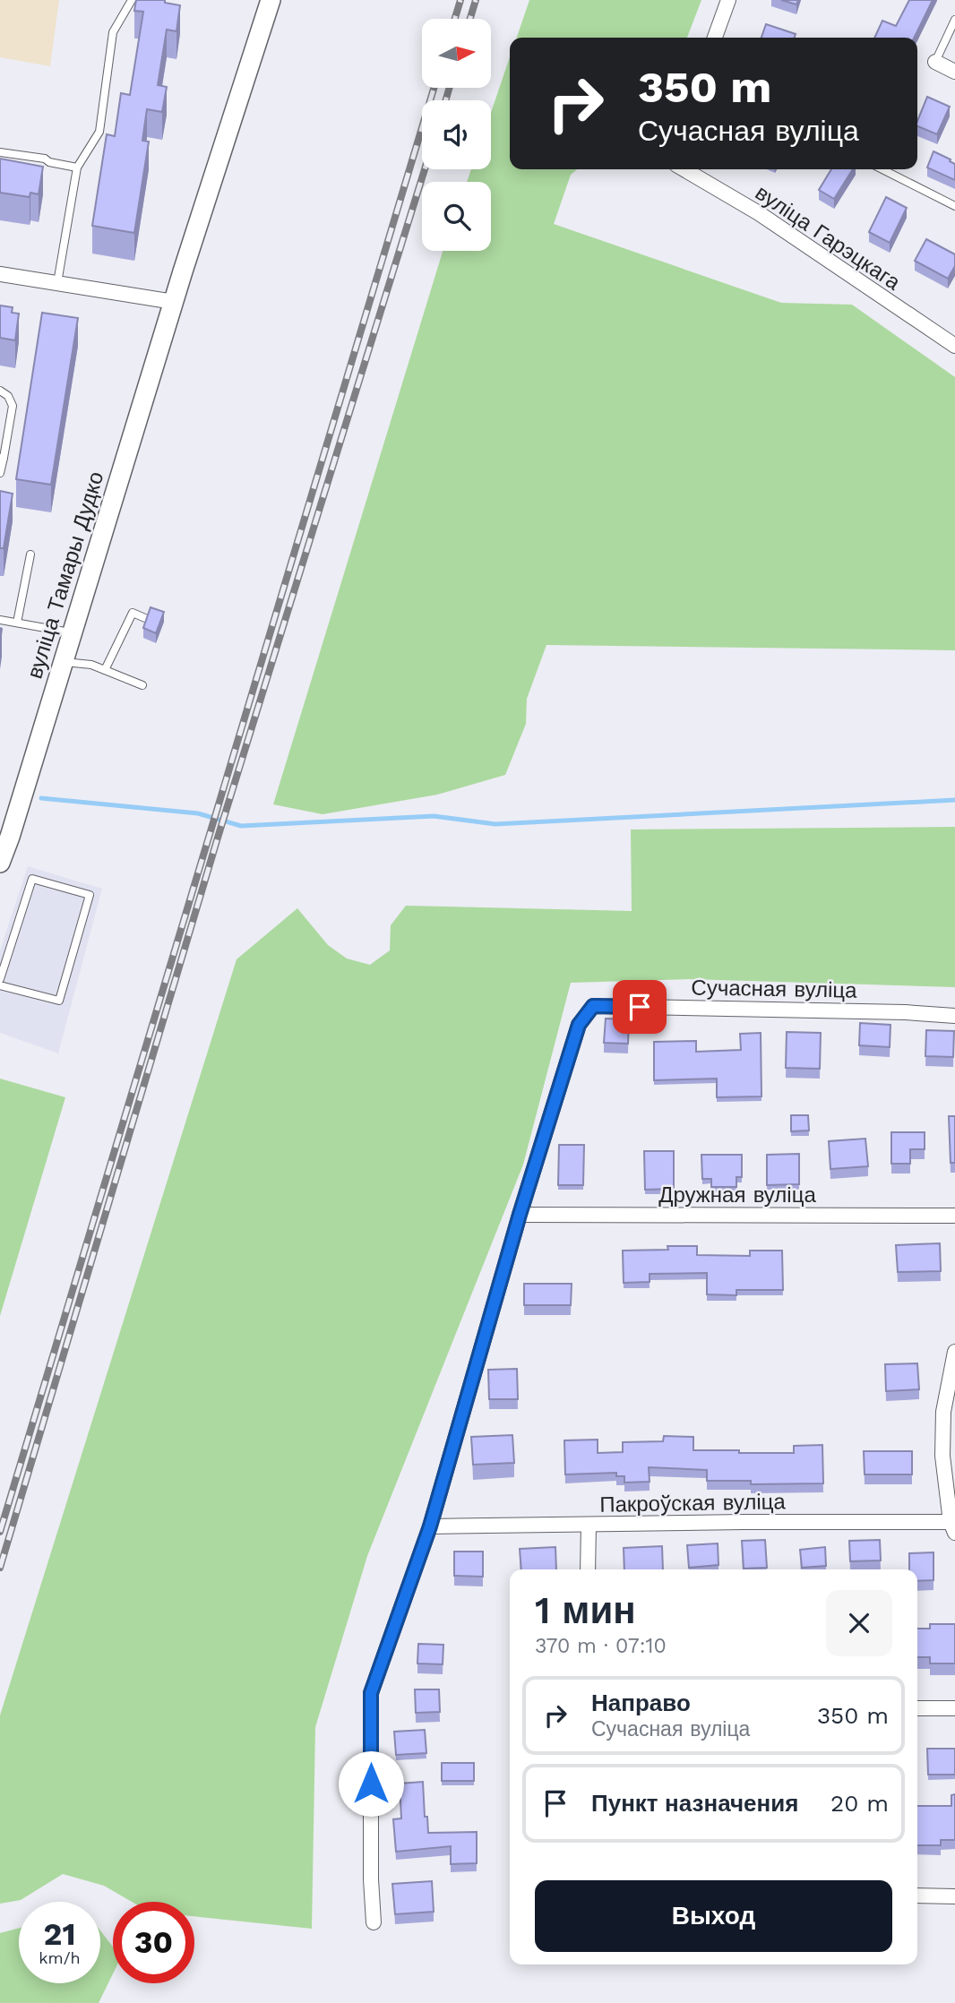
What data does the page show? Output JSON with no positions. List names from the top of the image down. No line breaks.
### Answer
{"streets":{"street":["вуліца Гарэцкага","вуліца Тамары Дудко","Сучасная вуліца","Дружная вуліца","Пакроўская вуліца"]},"crossings":[["Сучасная вуліца","Дружная вуліца"]],"north":"right","page":{"turn":["350 m","Сучасная вуліца"],"heading":["1 мин","370 m · 07:10"],"list":[{"name":"Направо","note":"Сучасная вуліца","value":"350 m"},{"name":"Пункт назначения","value":"20 m"}],"buttons":"Выход","speed":"21 km/h","limit":"30"}}
